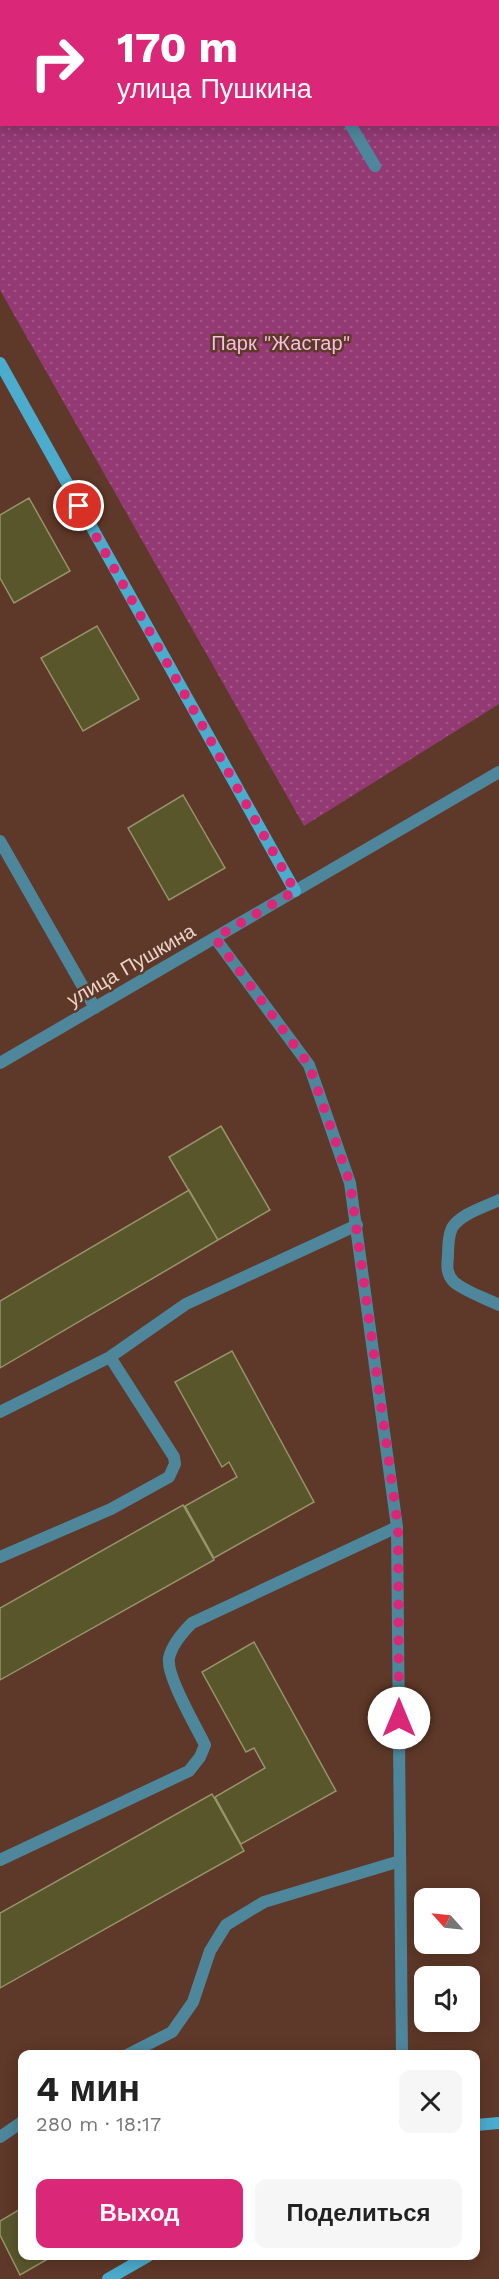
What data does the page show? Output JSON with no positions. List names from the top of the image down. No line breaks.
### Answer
{"streets":{"street":["улица Пушкина"]},"parks":["Парк \"Жастар\""],"north":"top left","page":{"turn":["170 m","улица Пушкина"],"heading":["4 мин","280 m · 18:17"],"buttons":["Выход","Поделиться"]}}
